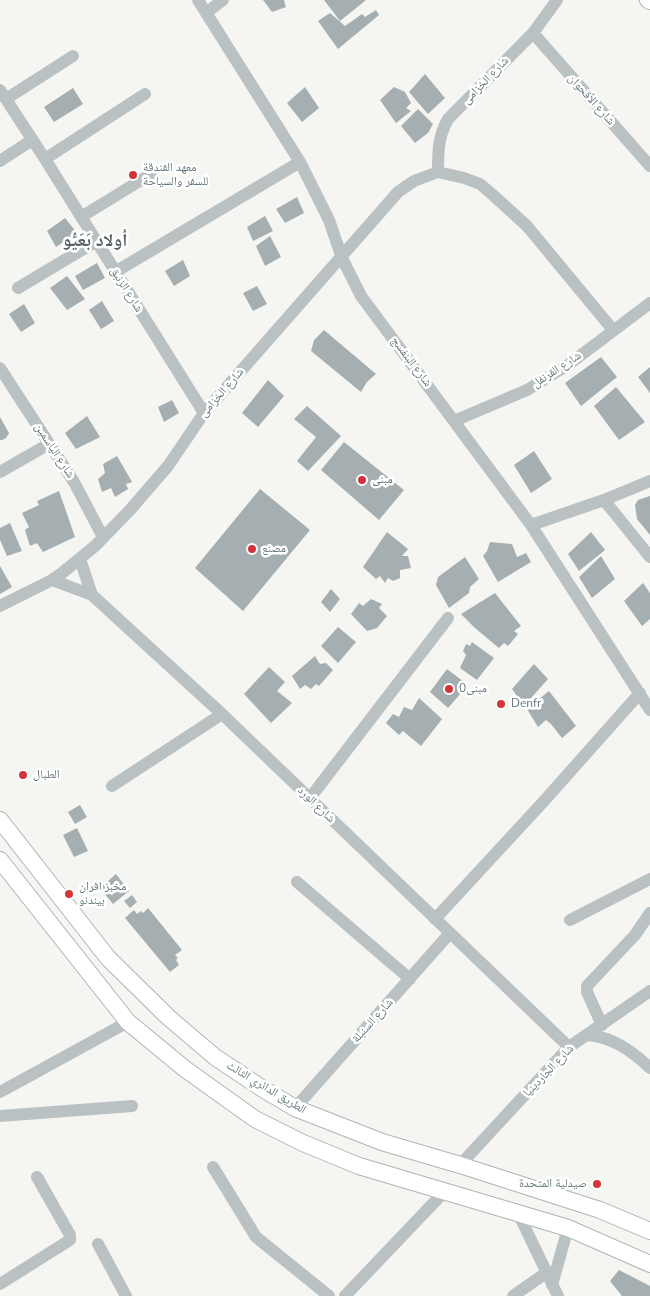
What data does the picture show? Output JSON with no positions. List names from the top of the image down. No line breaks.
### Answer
{"streets":{"main road":["الطريق الدائري الثالث"],"street":["شارع الخزامى","شارع الأقحوان","شارع الزنبق","شارع البنفسج","شارع القرنفل","شارع الياسمين","شارع الورد","شارع السنبلة","شارع الجاردينيا"]},"crossings":[["شارع الخزامى","شارع الأقحوان"],["شارع الخزامى","شارع الزنبق"],["شارع الخزامى","شارع البنفسج"],["شارع الخزامى","شارع الياسمين"],["شارع الخزامى","شارع الورد"],["شارع البنفسج","شارع القرنفل"],["شارع الورد","شارع السنبلة"],["شارع الورد","شارع الجاردينيا"],["شارع السنبلة","الطريق الدائري الثالث"],["شارع الجاردينيا","الطريق الدائري الثالث"]],"districts":["أولاد بَعَيُّو"],"places":["معهد الفندقة للسفر والسياحة","مبنى","مصنع","مبنى0","Denfr","الطبال","مخبز افران بيندنو","صيدلية المتحدة"]}
